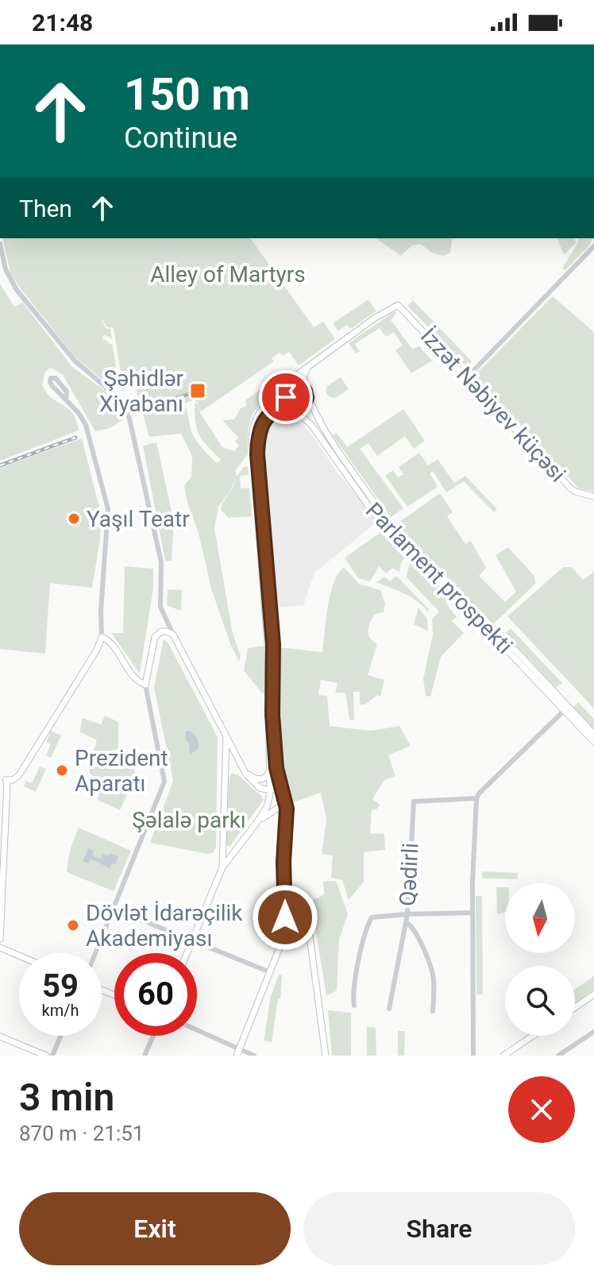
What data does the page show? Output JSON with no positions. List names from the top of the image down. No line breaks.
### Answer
{"streets":{"main road":["İzzət Nəbiyev küçəsi","Parlament prospekti"],"street":["Qədirli"]},"parks":["Alley of Martyrs","Şəlalə parkı"],"places":{"transit":["Şəhidlər Xiyabanı"],"other":["Yaşıl Teatr","Prezident Aparatı","Dövlət İdarəçilik Akademiyası"]},"north":"bottom","page":{"status":"21:48","turn":["150 m","Continue"],"then":"Then","speed":"59 km/h","limit":"60","heading":["3 min","870 m · 21:51"],"buttons":["Exit","Share"]}}
